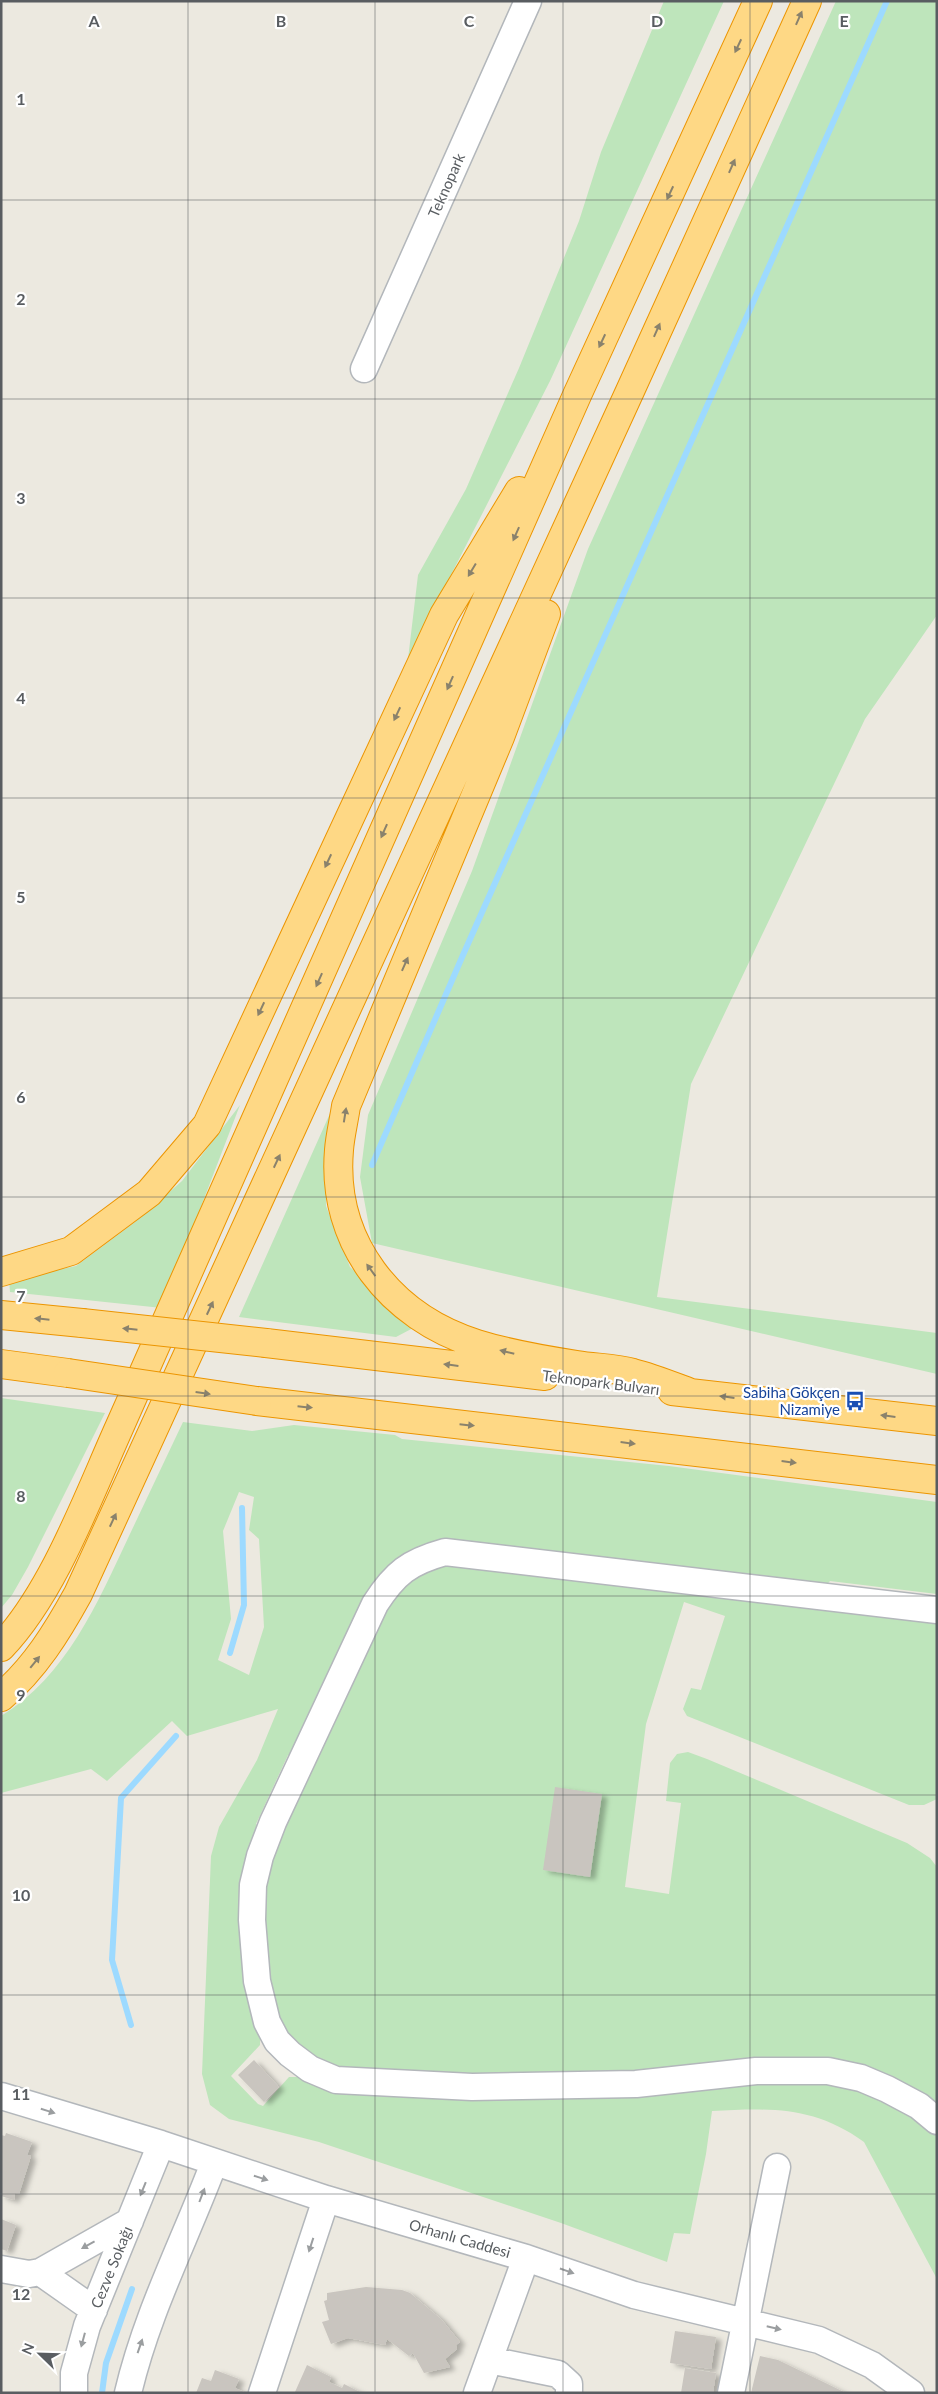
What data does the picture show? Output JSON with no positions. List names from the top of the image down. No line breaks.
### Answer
{"streets":{"highway":["Teknopark Bulvarı"],"street":["Teknopark","Orhanlı Caddesi","Cezve Sokağı"]},"crossings":[["Orhanlı Caddesi","Cezve Sokağı"]],"one_way":["Orhanlı Caddesi"],"places":{"bus stop":["Sabiha Gökçen Nizamiye"]},"north":"top left","grid":{"columns":["A","B","C","D","E"],"rows":["1","2","3","4","5","6","7","8","9","10","11","12"]}}
